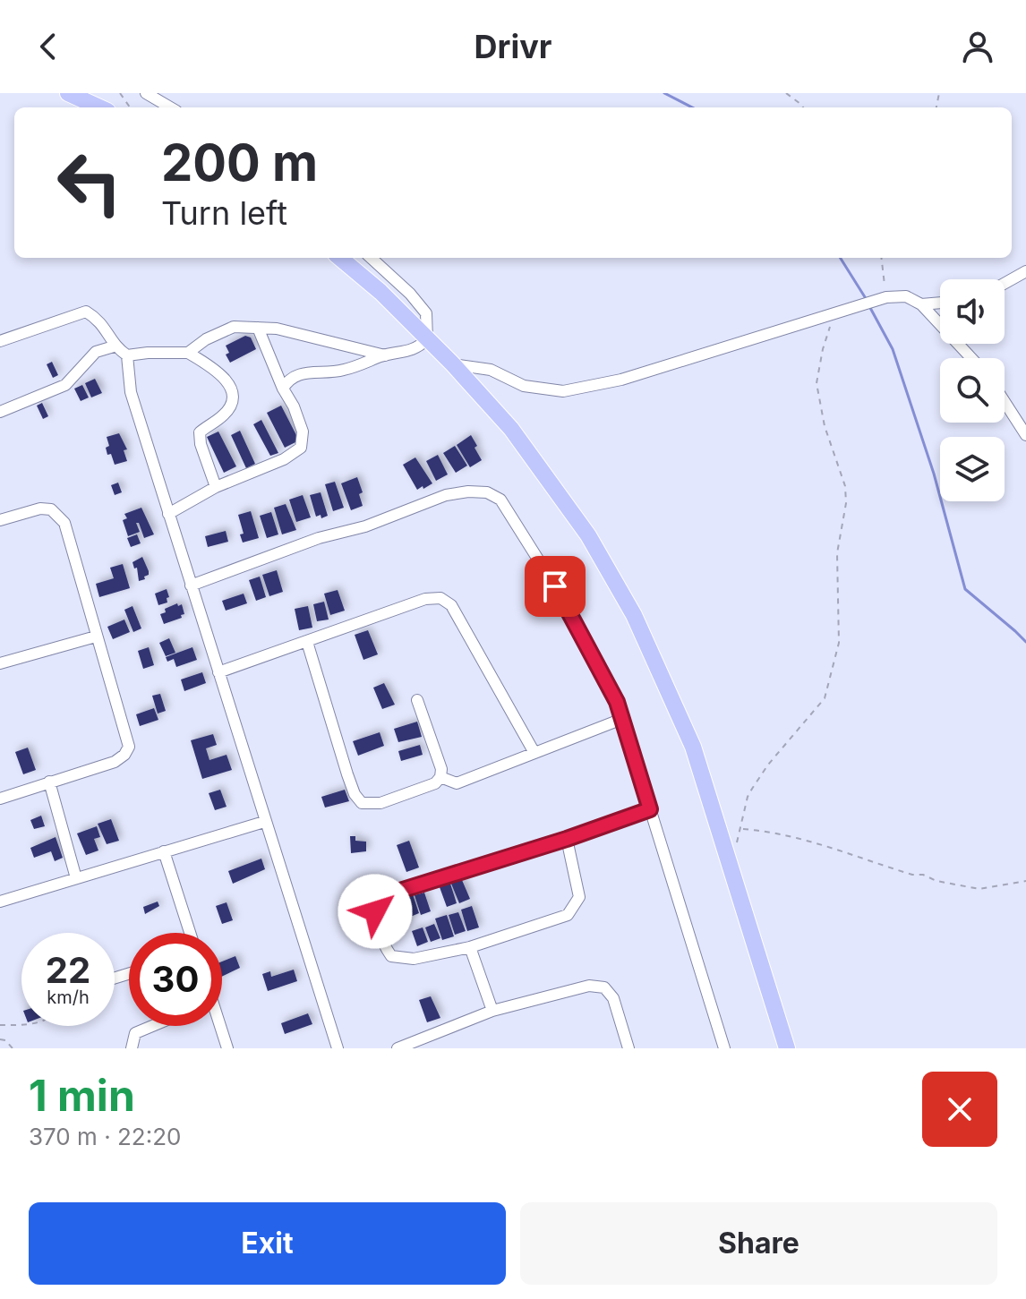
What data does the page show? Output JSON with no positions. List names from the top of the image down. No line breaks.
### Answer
{"page":{"header":"Drivr","turn":["200 m","Turn left"],"speed":"22 km/h","limit":"30","heading":["1 min","370 m · 22:20"],"buttons":["Exit","Share"]}}
